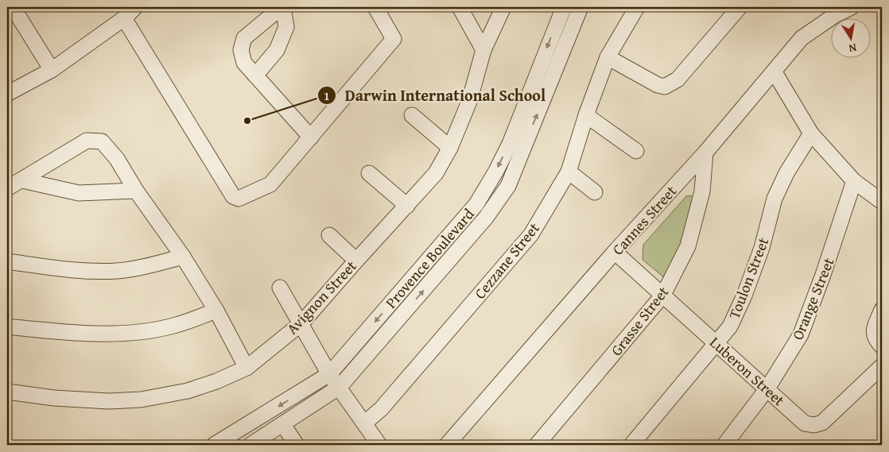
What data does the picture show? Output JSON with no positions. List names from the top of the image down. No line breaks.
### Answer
{"streets":{"street":["Cannes Street","Provence Boulevard","Cezzane Street","Toulon Street","Avignon Street","Orange Street","Grasse Street","Luberon Street"]},"crossings":[["Cannes Street","Grasse Street"],["Cannes Street","Luberon Street"],["Toulon Street","Luberon Street"],["Orange Street","Luberon Street"],["Grasse Street","Luberon Street"]],"places":["Darwin International School"],"north":"bottom"}
